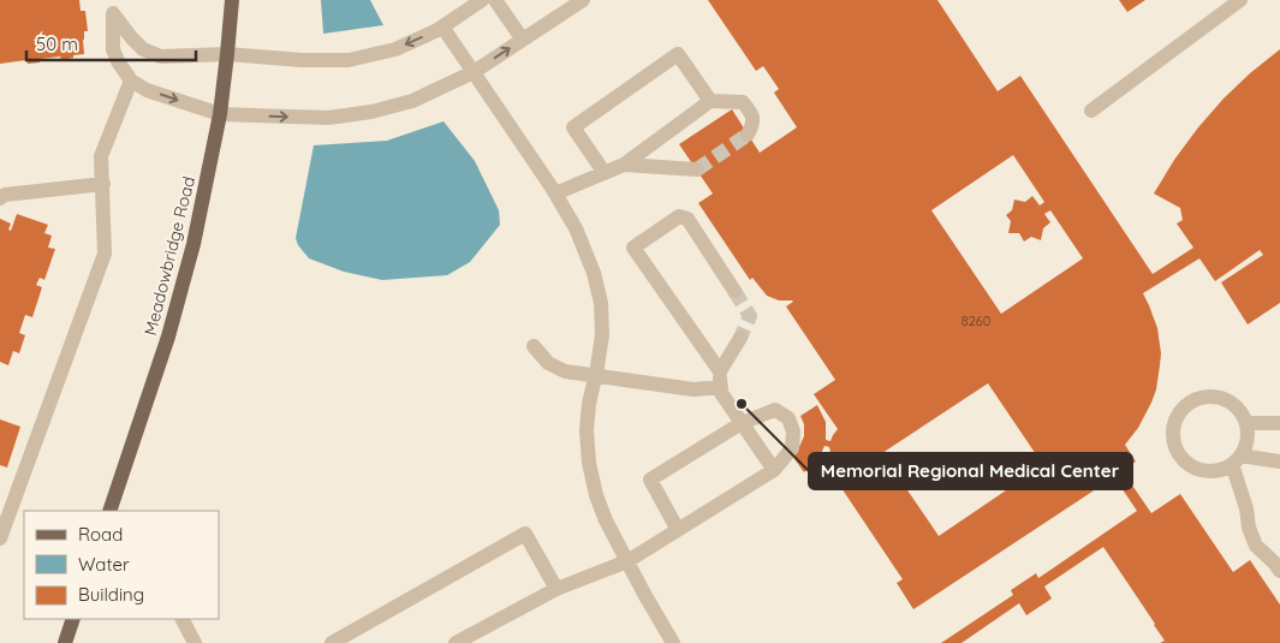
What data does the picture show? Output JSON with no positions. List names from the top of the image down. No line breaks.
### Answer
{"streets":{"main road":["Meadowbridge Road"]},"places":["Memorial Regional Medical Center"],"house_numbers":["8260"],"legend":["Road","Water","Building"],"scale_bar":"50 m"}
